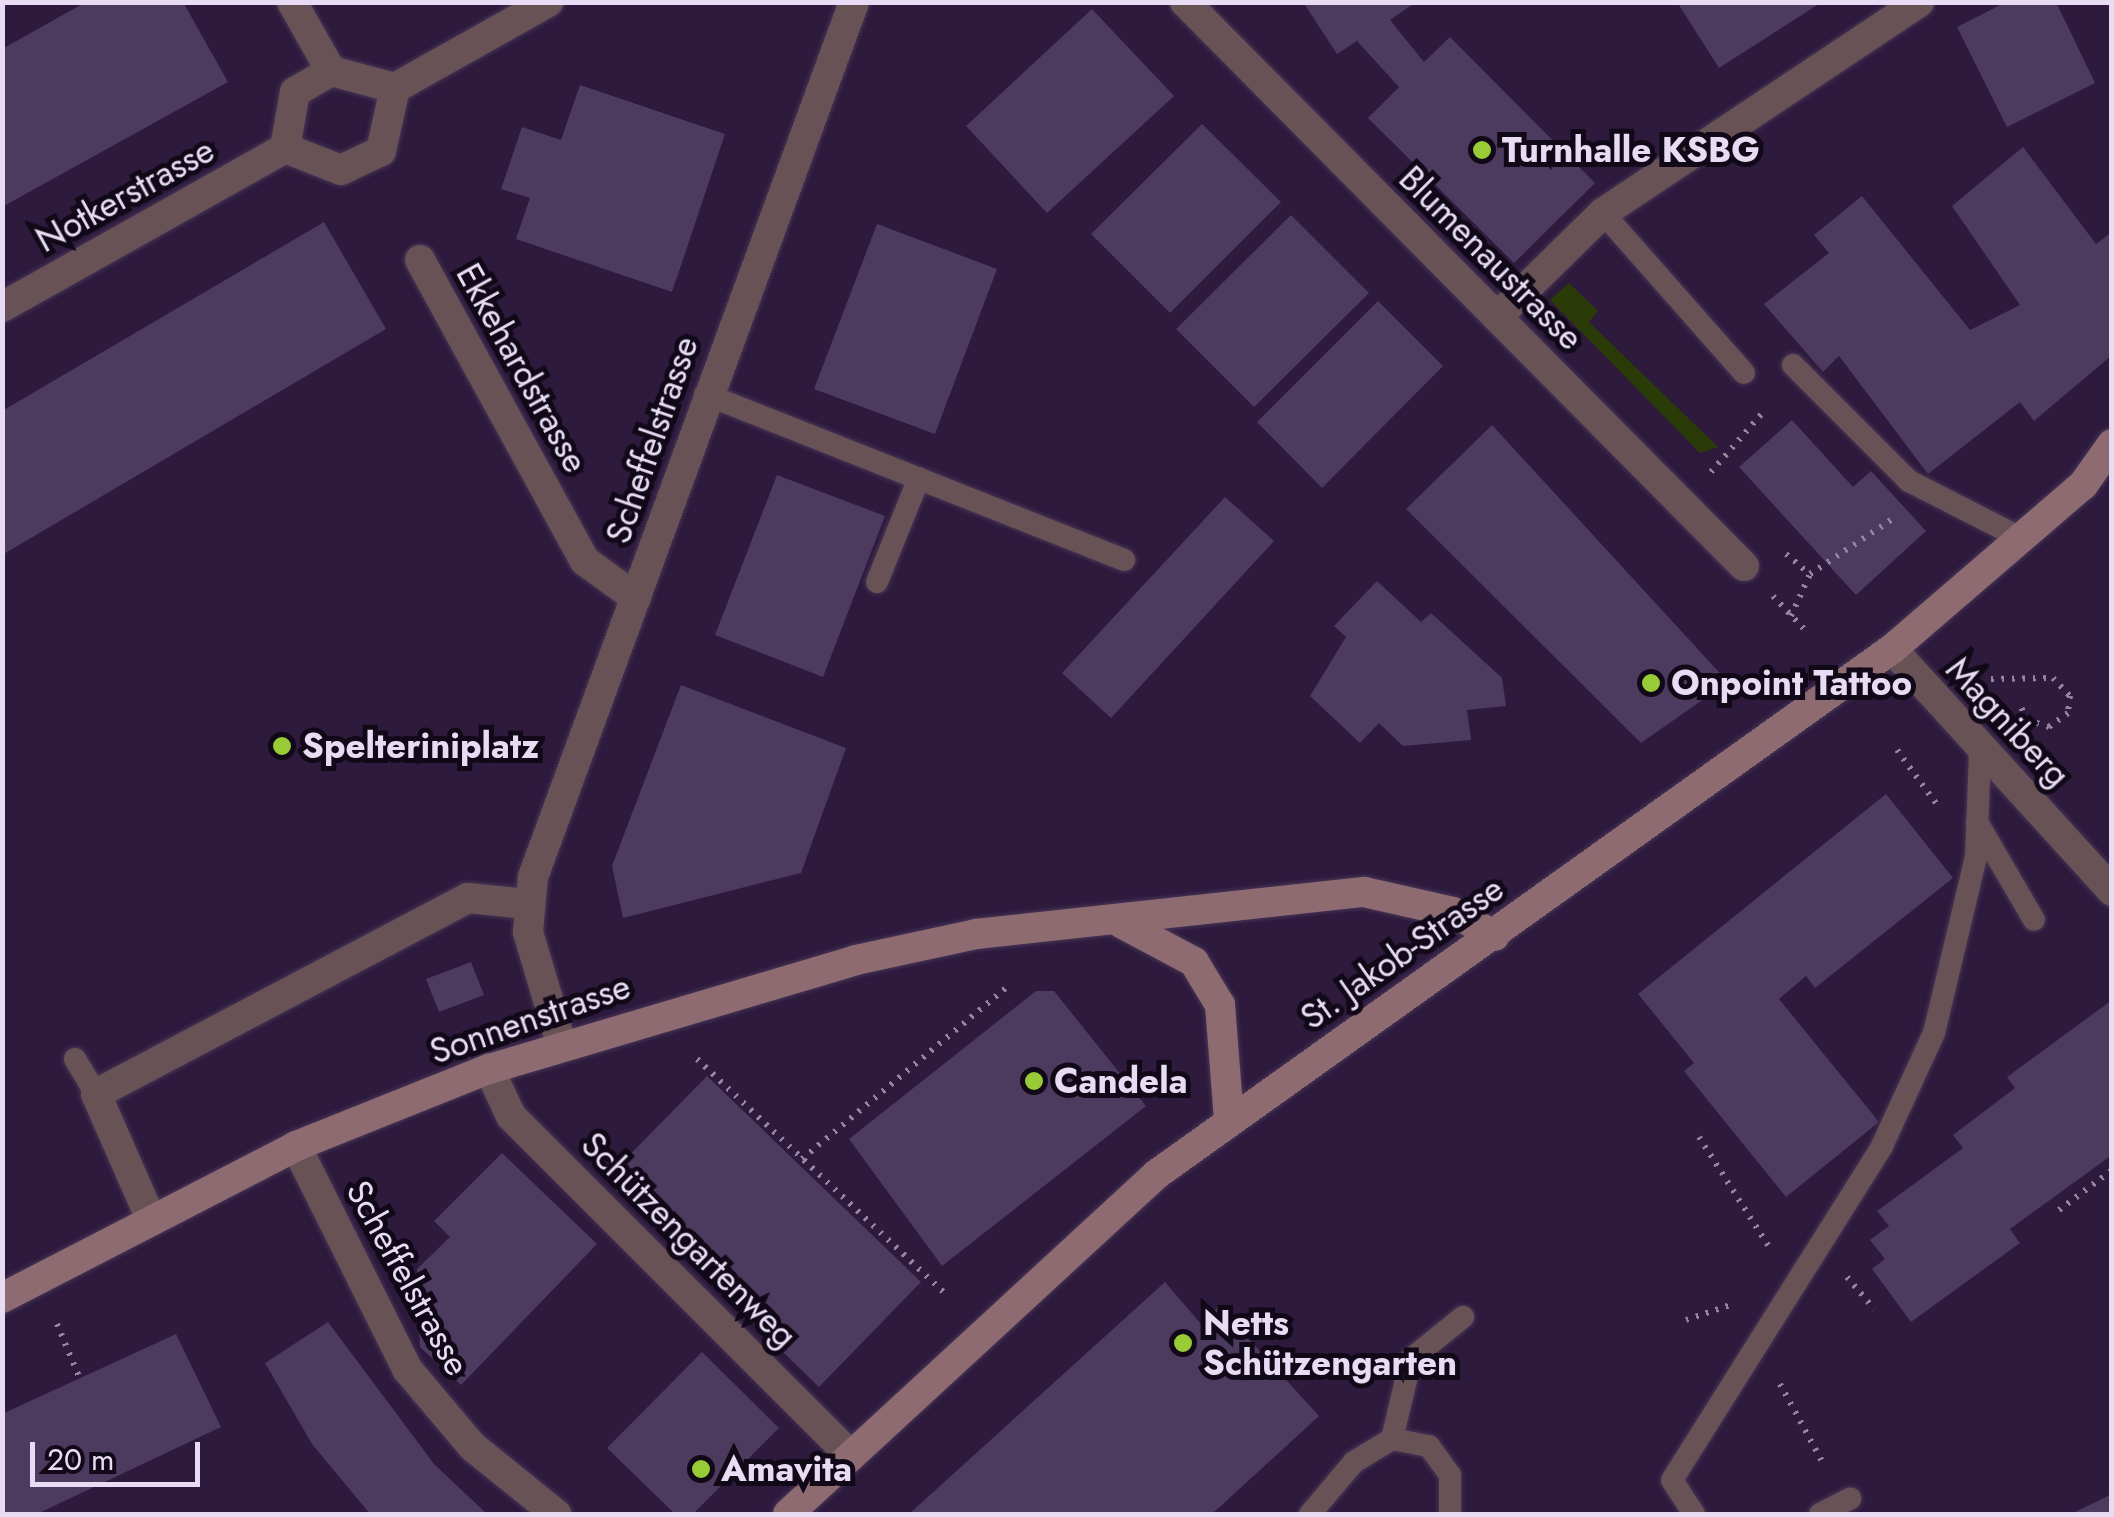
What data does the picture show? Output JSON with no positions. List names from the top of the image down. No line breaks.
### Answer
{"streets":{"main road":["St. Jakob-Strasse","Sonnenstrasse"],"street":["Notkerstrasse","Blumenaustrasse","Ekkehardstrasse","Scheffelstrasse","Magniberg","Schützengartenweg"]},"crossings":[["Ekkehardstrasse","Scheffelstrasse"],["Scheffelstrasse","Sonnenstrasse"],["Magniberg","St. Jakob-Strasse"],["St. Jakob-Strasse","Sonnenstrasse"],["St. Jakob-Strasse","Schützengartenweg"],["Sonnenstrasse","Schützengartenweg"]],"places":["Turnhalle KSBG","Onpoint Tattoo","Spelteriniplatz","Candela","Netts Schützengarten","Amavita"],"scale_bar":"20 m"}
